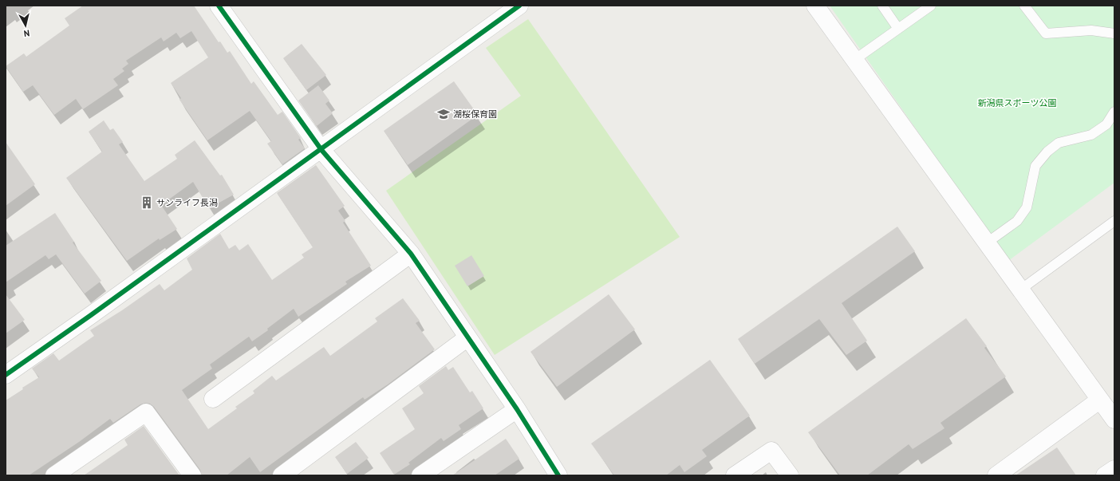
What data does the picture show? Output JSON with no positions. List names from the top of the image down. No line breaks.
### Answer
{"parks":["新潟県スポーツ公園"],"places":{"school or university":["湖桜保育園"],"building":["サンライフ長潟"]},"north":"bottom"}
